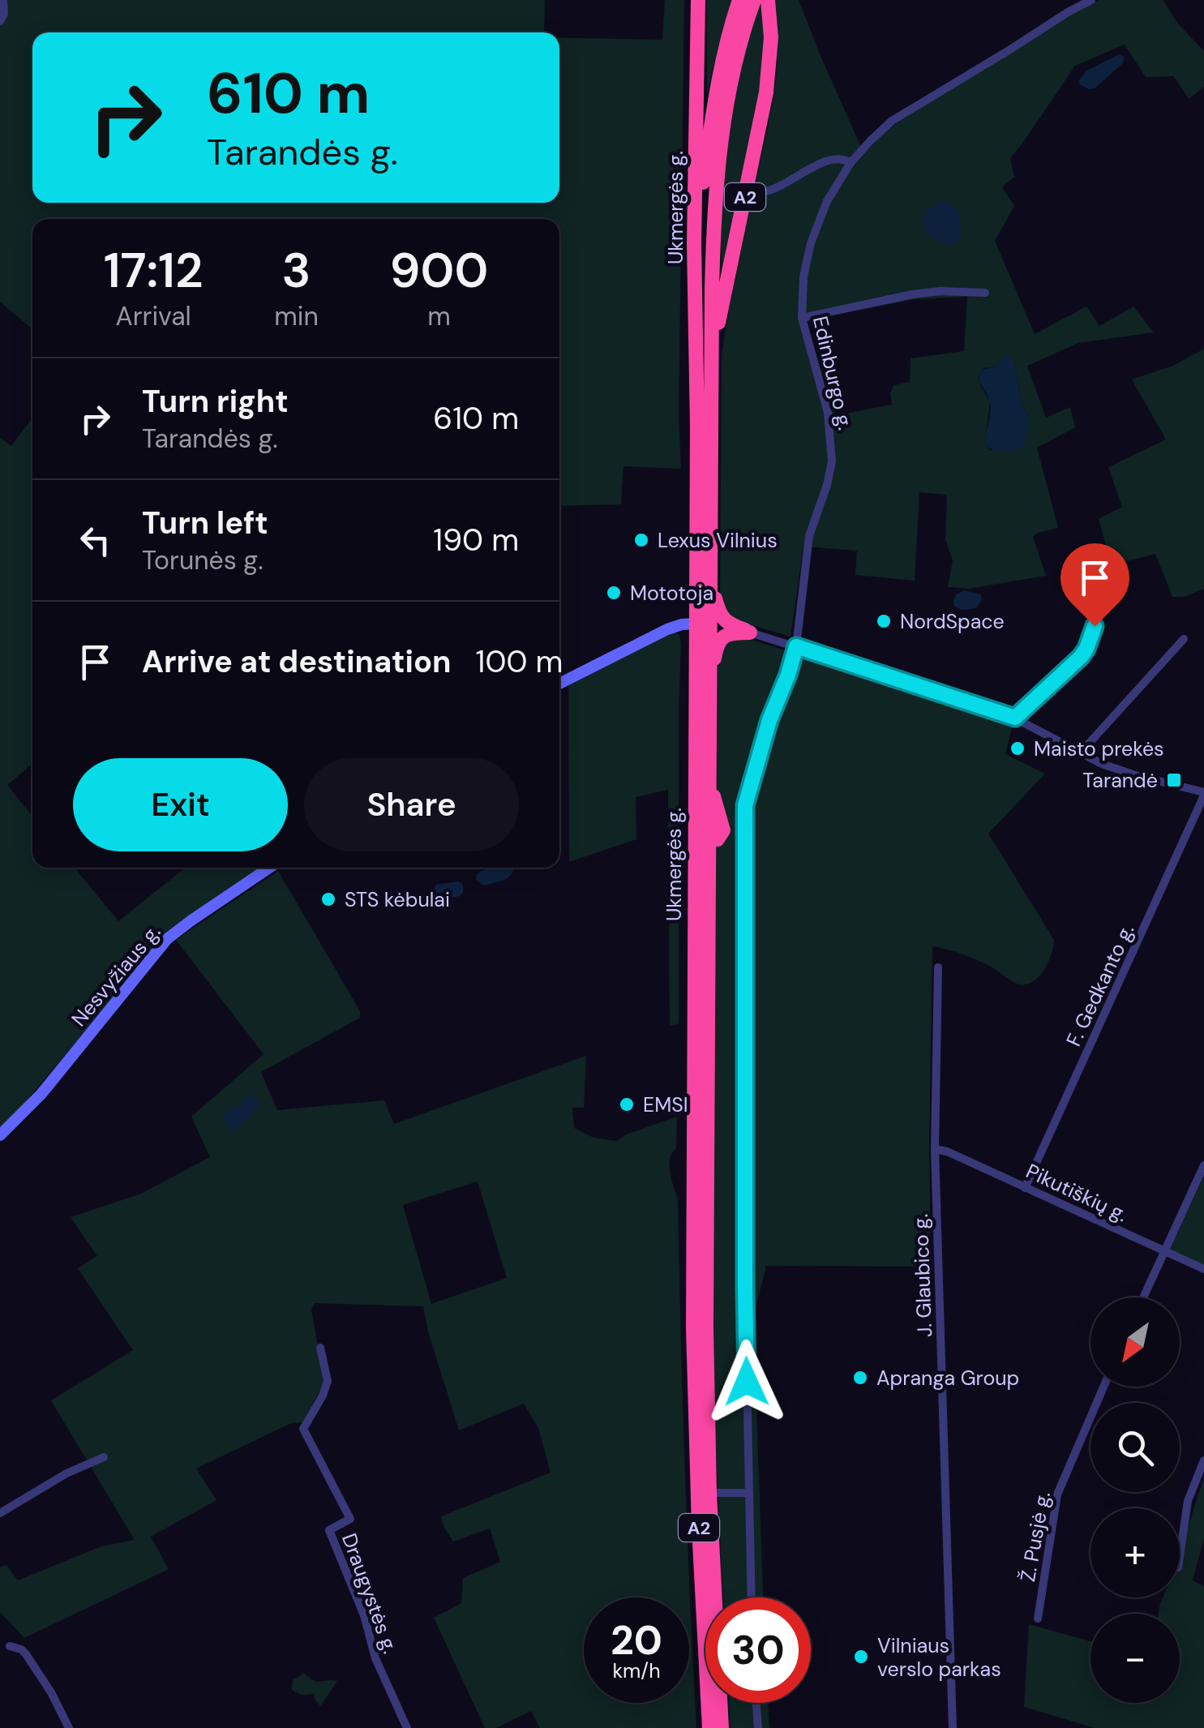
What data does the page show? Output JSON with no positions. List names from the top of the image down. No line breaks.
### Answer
{"streets":{"highway":["A2","Ukmergės g."],"street":["Edinburgo g.","Nesvyžiaus g.","F. Gedkanto g.","Pikutiškių g.","J. Glaubico g.","Ž. Pusjė g.","Draugystės g."]},"crossings":[["A2","Ukmergės g."],["F. Gedkanto g.","Pikutiškių g."],["Pikutiškių g.","J. Glaubico g."]],"places":{"other":["Lexus Vilnius","Mototoja","NordSpace","Maisto prekės","STS kėbulai","EMSI","Apranga Group","Vilniaus verslo parkas"],"transit":["Tarandė"]},"north":"bottom left","page":{"turn":["610 m","Tarandės g."],"eta":["17:12","Arrival","3","min","900","m"],"list":[{"name":"Turn right","note":"Tarandės g.","value":"610 m"},{"name":"Turn left","note":"Torunės g.","value":"190 m"},{"name":"Arrive at destination","value":"100 m"}],"buttons":["Exit","Share"],"map_buttons":["+","−"],"speed":"20 km/h","limit":"30"}}
